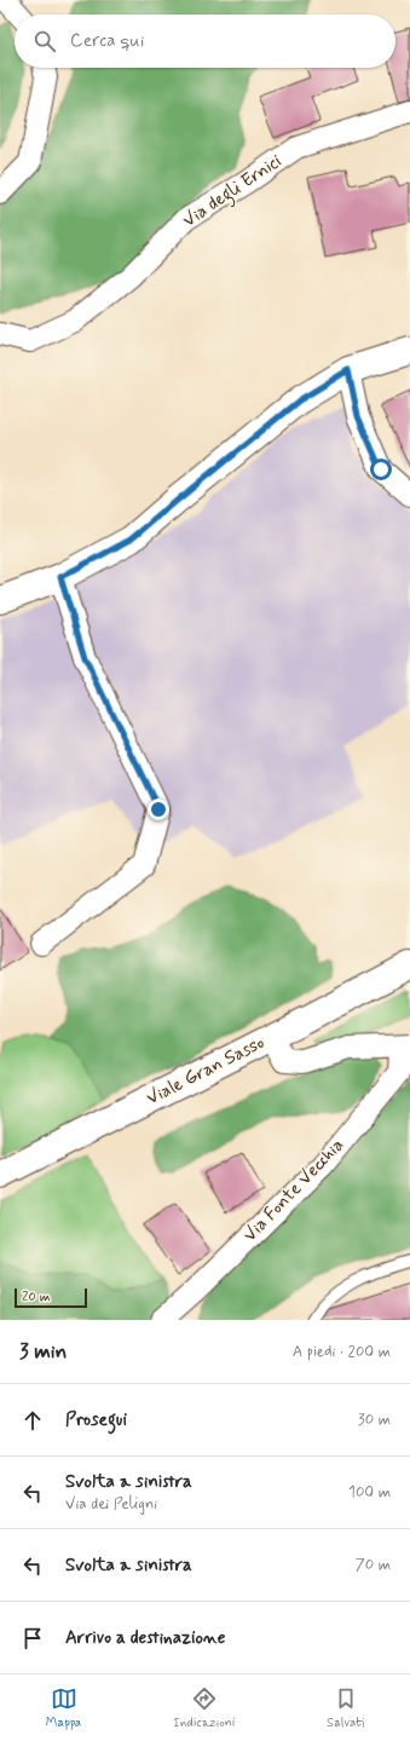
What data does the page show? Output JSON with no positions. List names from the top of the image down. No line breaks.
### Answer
{"streets":{"main road":["Viale Gran Sasso"],"street":["Via degli Ernici","Via Fonte Vecchia"]},"scale_bar":"20 m","page":{"search":"Cerca qui","scale":"20 m","heading":["3 min","A piedi · 200 m"],"list":[["Prosegui","30 m"],["Svolta a sinistra","Via dei Peligni","100 m"],["Svolta a sinistra","70 m"],"Arrivo a destinazione"],"nav":["Mappa","Indicazioni","Salvati"]}}
